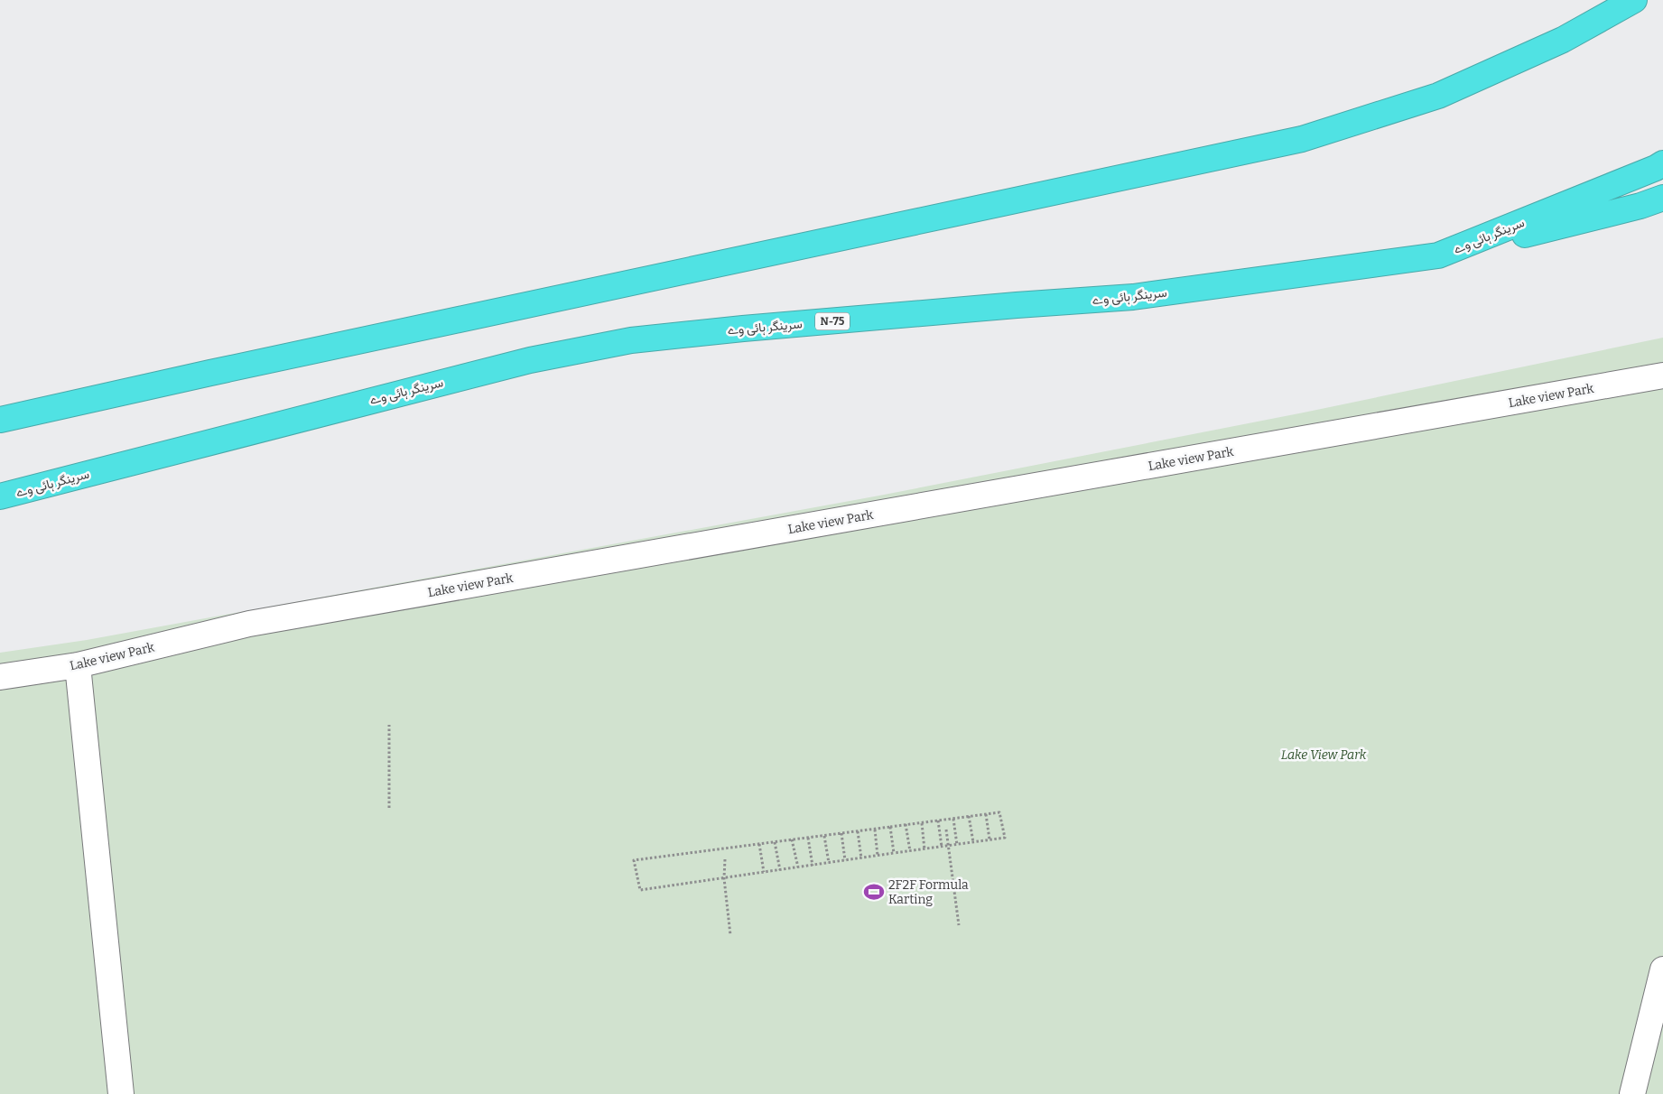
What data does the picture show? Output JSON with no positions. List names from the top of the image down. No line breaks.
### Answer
{"streets":{"highway":["سرینگر ہائی وے","N-75"],"street":["Lake view Park"]},"parks":["Lake View Park"],"places":{"sports":["2F2F Formula Karting"]}}
